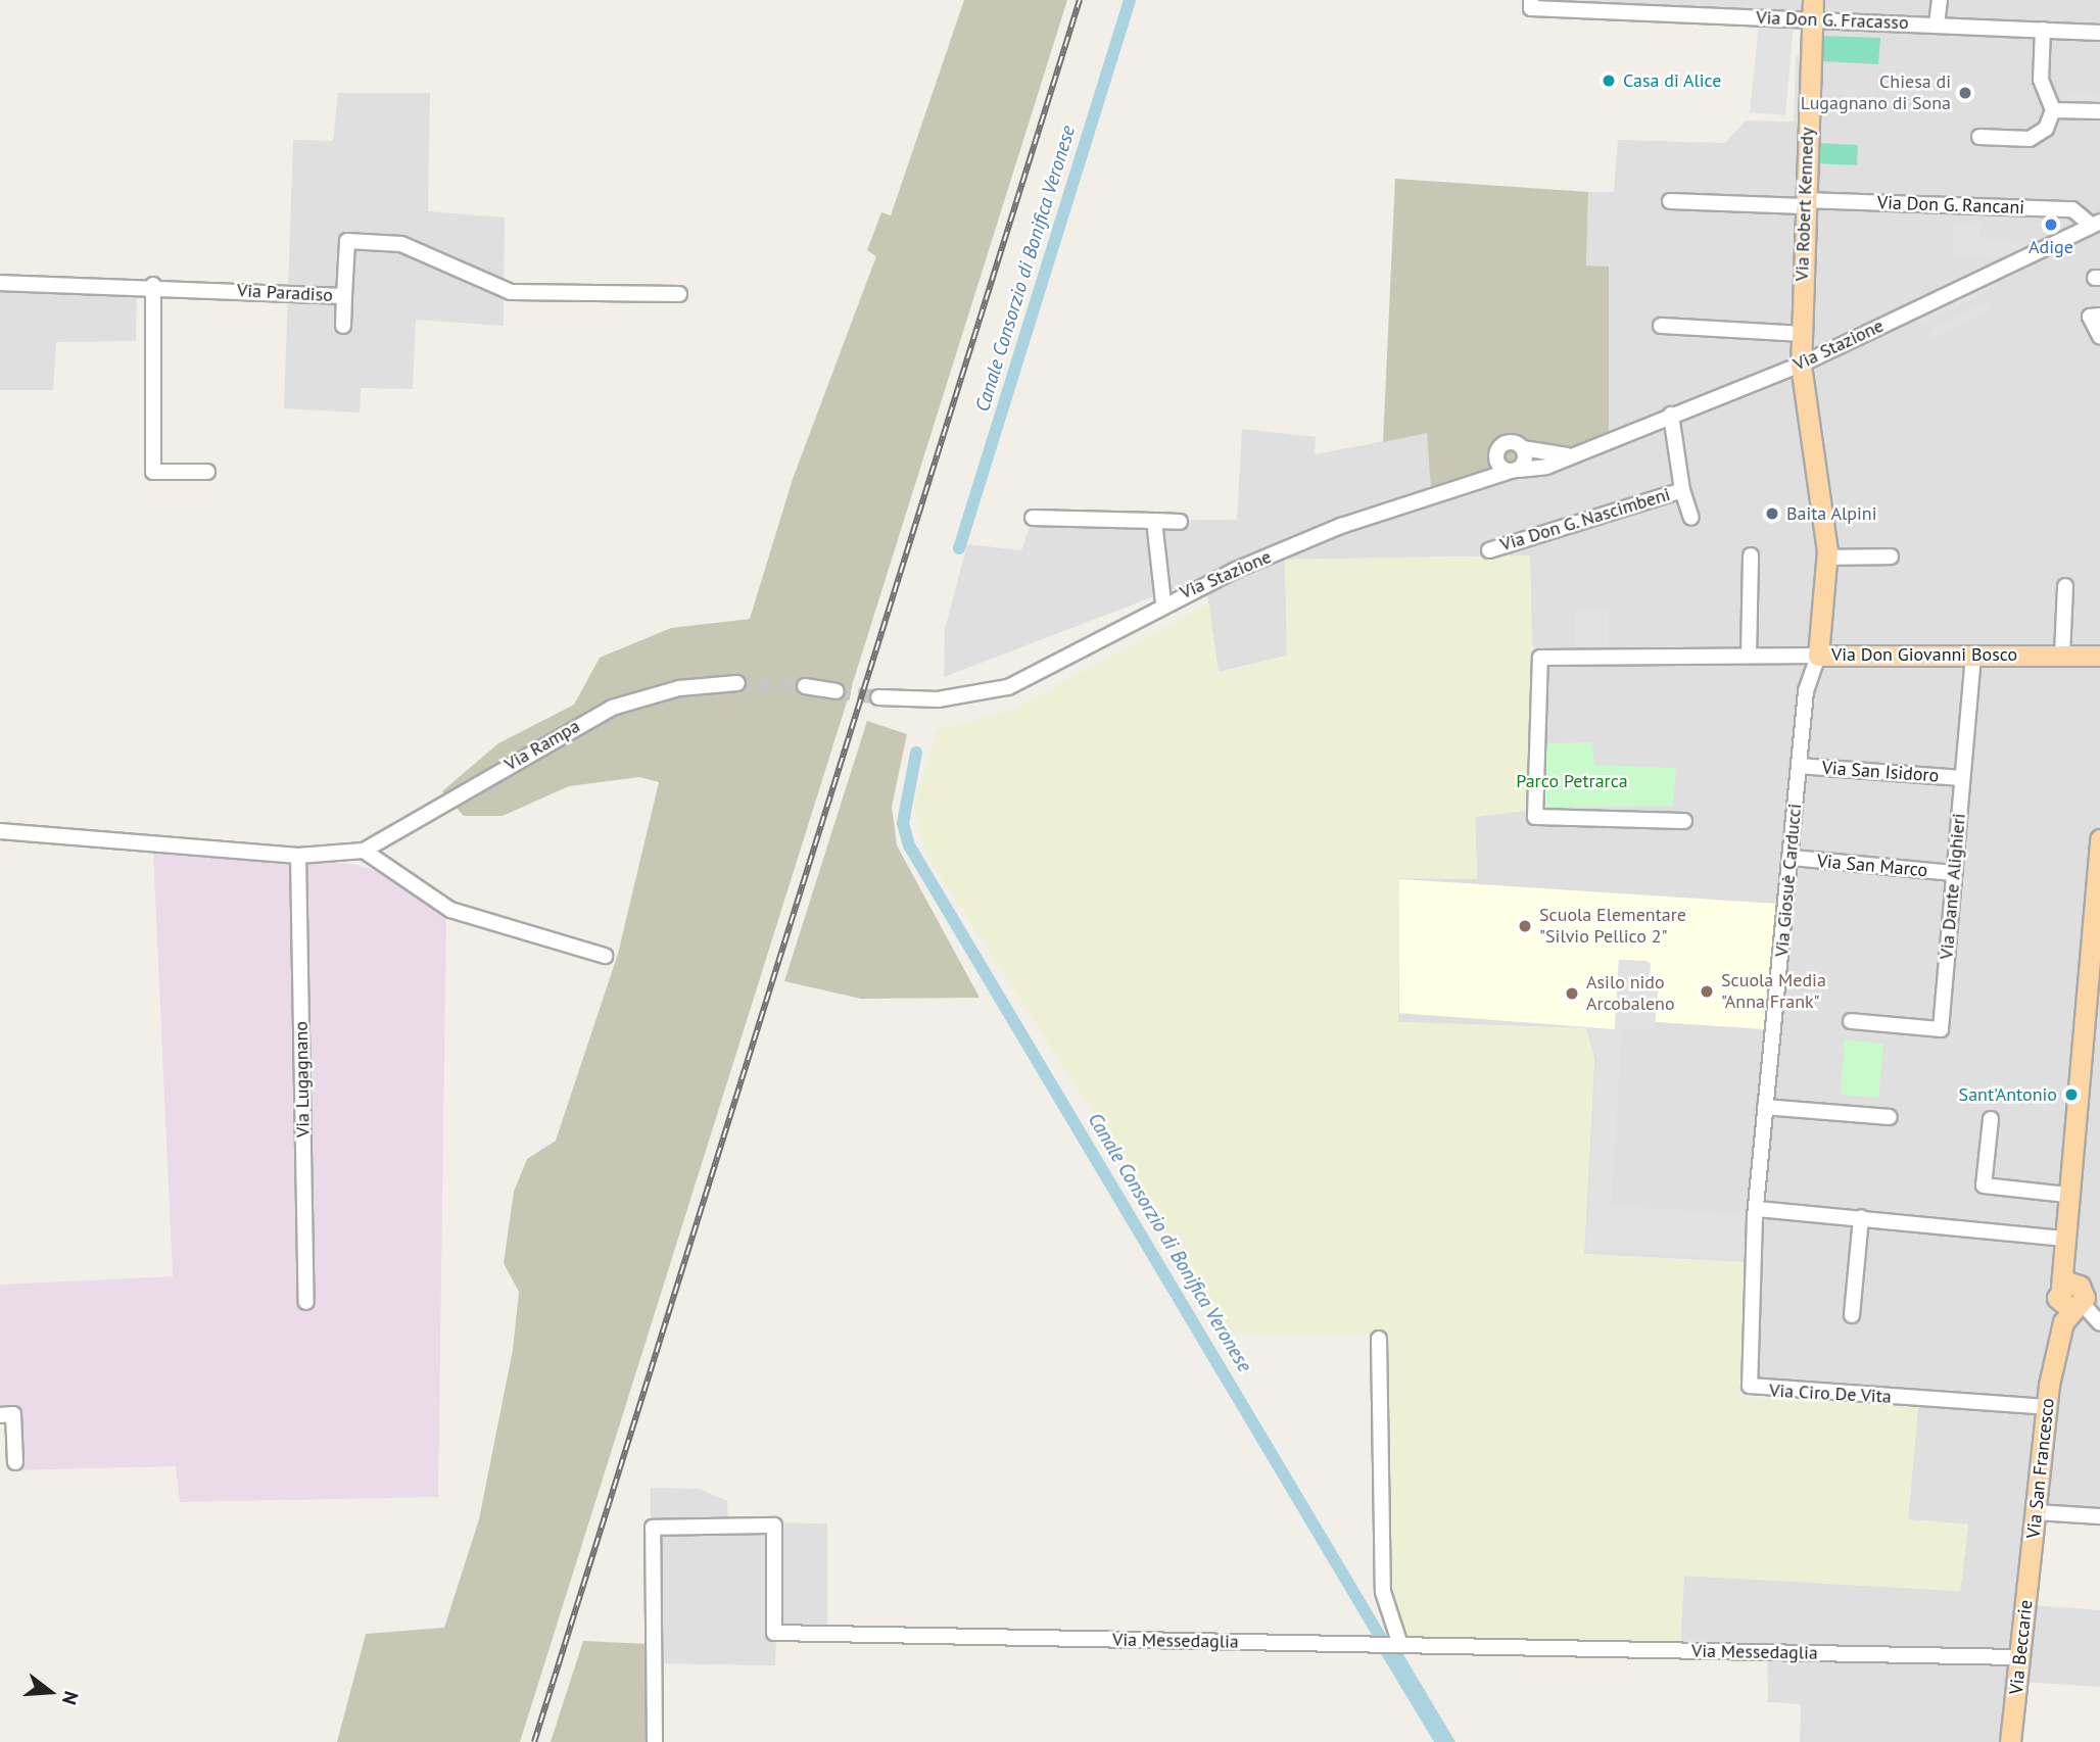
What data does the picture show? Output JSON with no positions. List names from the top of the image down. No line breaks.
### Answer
{"streets":{"main road":["Via Robert Kennedy","Via Don Giovanni Bosco","Via San Francesco","Via Beccarie"],"street":["Via Don G. Fracasso","Via Don G. Rancani","Via Paradiso","Via Stazione","Via Don G. Nascimbeni","Via Rampa","Via San Isidoro","Via San Marco","Via Giosuè Carducci","Via Dante Alighieri","Via Lugagnano","Via Ciro De Vita","Via Messedaglia"]},"crossings":[["Via Don G. Fracasso","Via Robert Kennedy"],["Via Robert Kennedy","Via Don G. Rancani"],["Via Robert Kennedy","Via Stazione"],["Via Robert Kennedy","Via Don Giovanni Bosco"],["Via Robert Kennedy","Via Giosuè Carducci"],["Via Don G. Rancani","Via Stazione"],["Via Stazione","Via Don G. Nascimbeni"],["Via Don Giovanni Bosco","Via Giosuè Carducci"],["Via Don Giovanni Bosco","Via Dante Alighieri"],["Via Rampa","Via Lugagnano"],["Via San Isidoro","Via Giosuè Carducci"],["Via San Isidoro","Via Dante Alighieri"],["Via San Marco","Via Giosuè Carducci"],["Via San Marco","Via Dante Alighieri"],["Via Giosuè Carducci","Via Ciro De Vita"],["Via Ciro De Vita","Via San Francesco"],["Via San Francesco","Via Beccarie"],["Via Messedaglia","Via Beccarie"]],"water":["Canale Consorzio di Bonifica Veronese"],"parks":["Parco Petrarca"],"places":["Casa di Alice","Chiesa di Lugagnano di Sona","Adige","Baita Alpini","Scuola Elementare \"Silvio Pellico 2\"","Scuola Media \"Anna Frank\"","Asilo nido Arcobaleno","Sant'Antonio"],"north":"right"}
